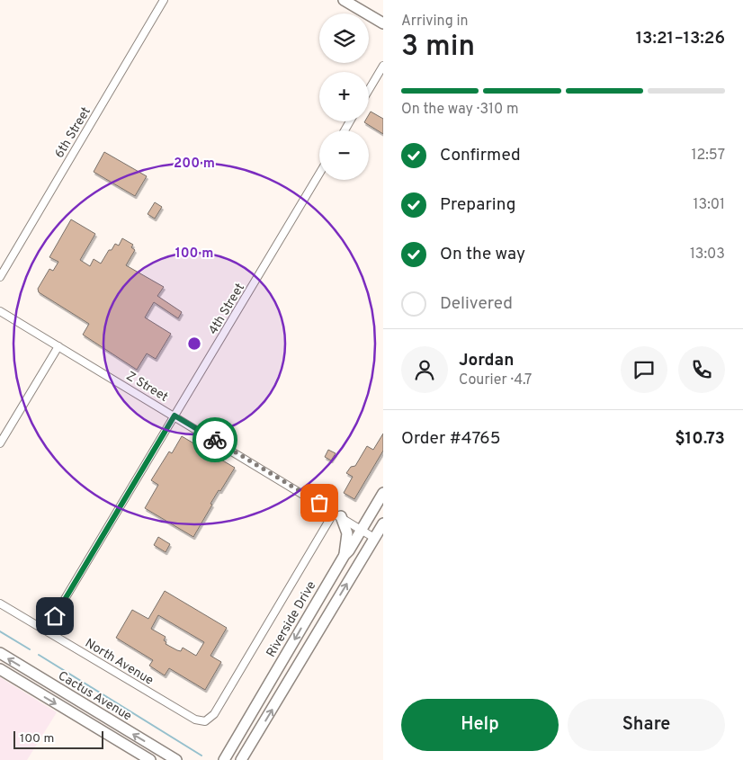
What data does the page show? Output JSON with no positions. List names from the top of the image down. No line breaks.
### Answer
{"streets":{"street":["6th Street","4th Street","Z Street","Riverside Drive","North Avenue","Cactus Avenue"]},"crossings":[["4th Street","Z Street"],["4th Street","North Avenue"],["Z Street","Riverside Drive"],["Z Street","North Avenue"]],"scale_bar":"100 m","page":{"heading":["3 min","Arriving in","13:21–13:26"],"panel":["Jordan","Courier · 4.7","Order #4765","$10.73"],"map_buttons":["+","−"],"bar":"On the way · 310 m","list":[["Confirmed","12:57"],["Preparing","13:01"],["On the way","13:03"],"Delivered"],"buttons":["Help","Share"],"scale":"100 m"},"rings":["200 m","100 m"]}
